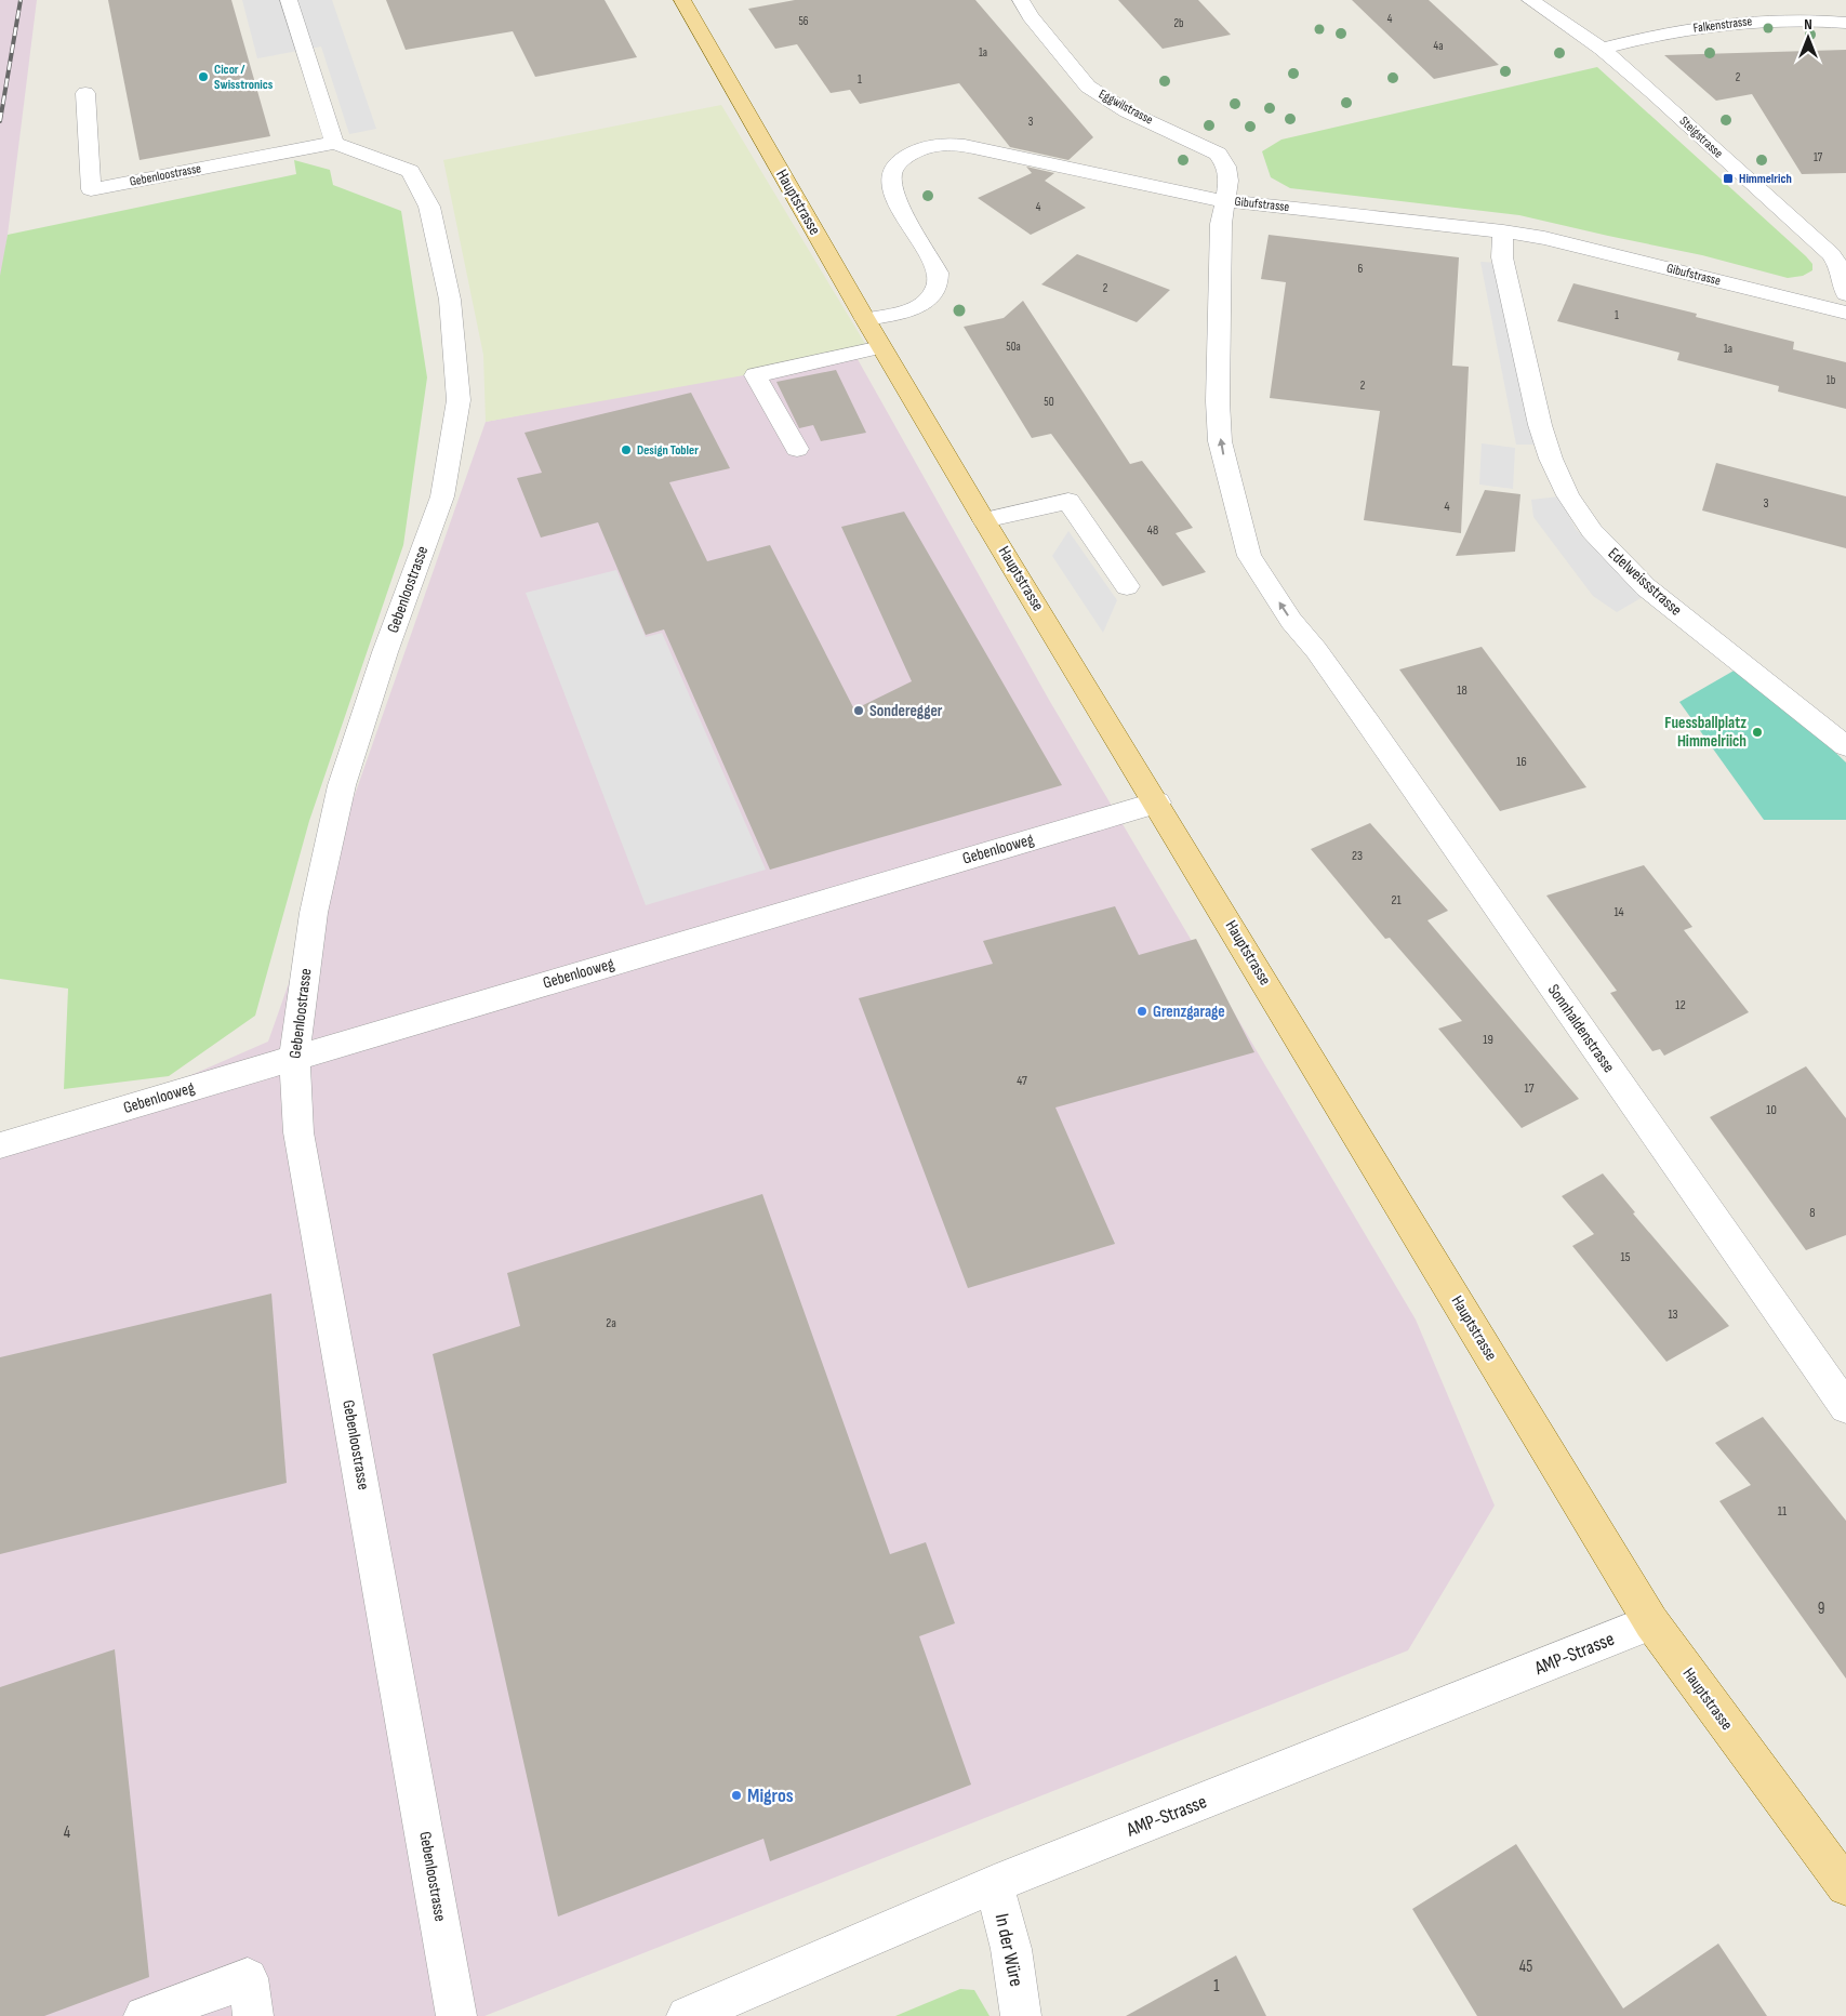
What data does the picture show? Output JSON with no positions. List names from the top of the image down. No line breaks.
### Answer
{"streets":{"main road":["Hauptstrasse"],"street":["Falkenstrasse","Eggwilstrasse","Steigstrasse","Gebenloostrasse","Gibufstrasse","Edelweissstrasse","Gebenlooweg","Sonnhaldenstrasse","AMP-Strasse","In der Würe"]},"crossings":[["Falkenstrasse","Steigstrasse"],["Eggwilstrasse","Gibufstrasse"],["Eggwilstrasse","Sonnhaldenstrasse"],["Gebenloostrasse","Gebenlooweg"],["Hauptstrasse","Gibufstrasse"],["Hauptstrasse","Gebenlooweg"],["Hauptstrasse","AMP-Strasse"],["Gibufstrasse","Edelweissstrasse"],["AMP-Strasse","In der Würe"]],"one_way":["Sonnhaldenstrasse"],"places":{"other":["Cicor / Swisstronics","Design Tobler","Sonderegger","Fuessballplatz Himmelriich","Grenzgarage","Migros"],"transit":["Himmelrich"]},"house_numbers":["4","56","2b","4a","1a","2","1","3","17","4","6","2","1","50a","1a","1b","2","50","3","4","48","18","16","23","21","14","12","19","47","17","10","8","15","13","2a","11","9","4","45","1"],"north":"top"}
